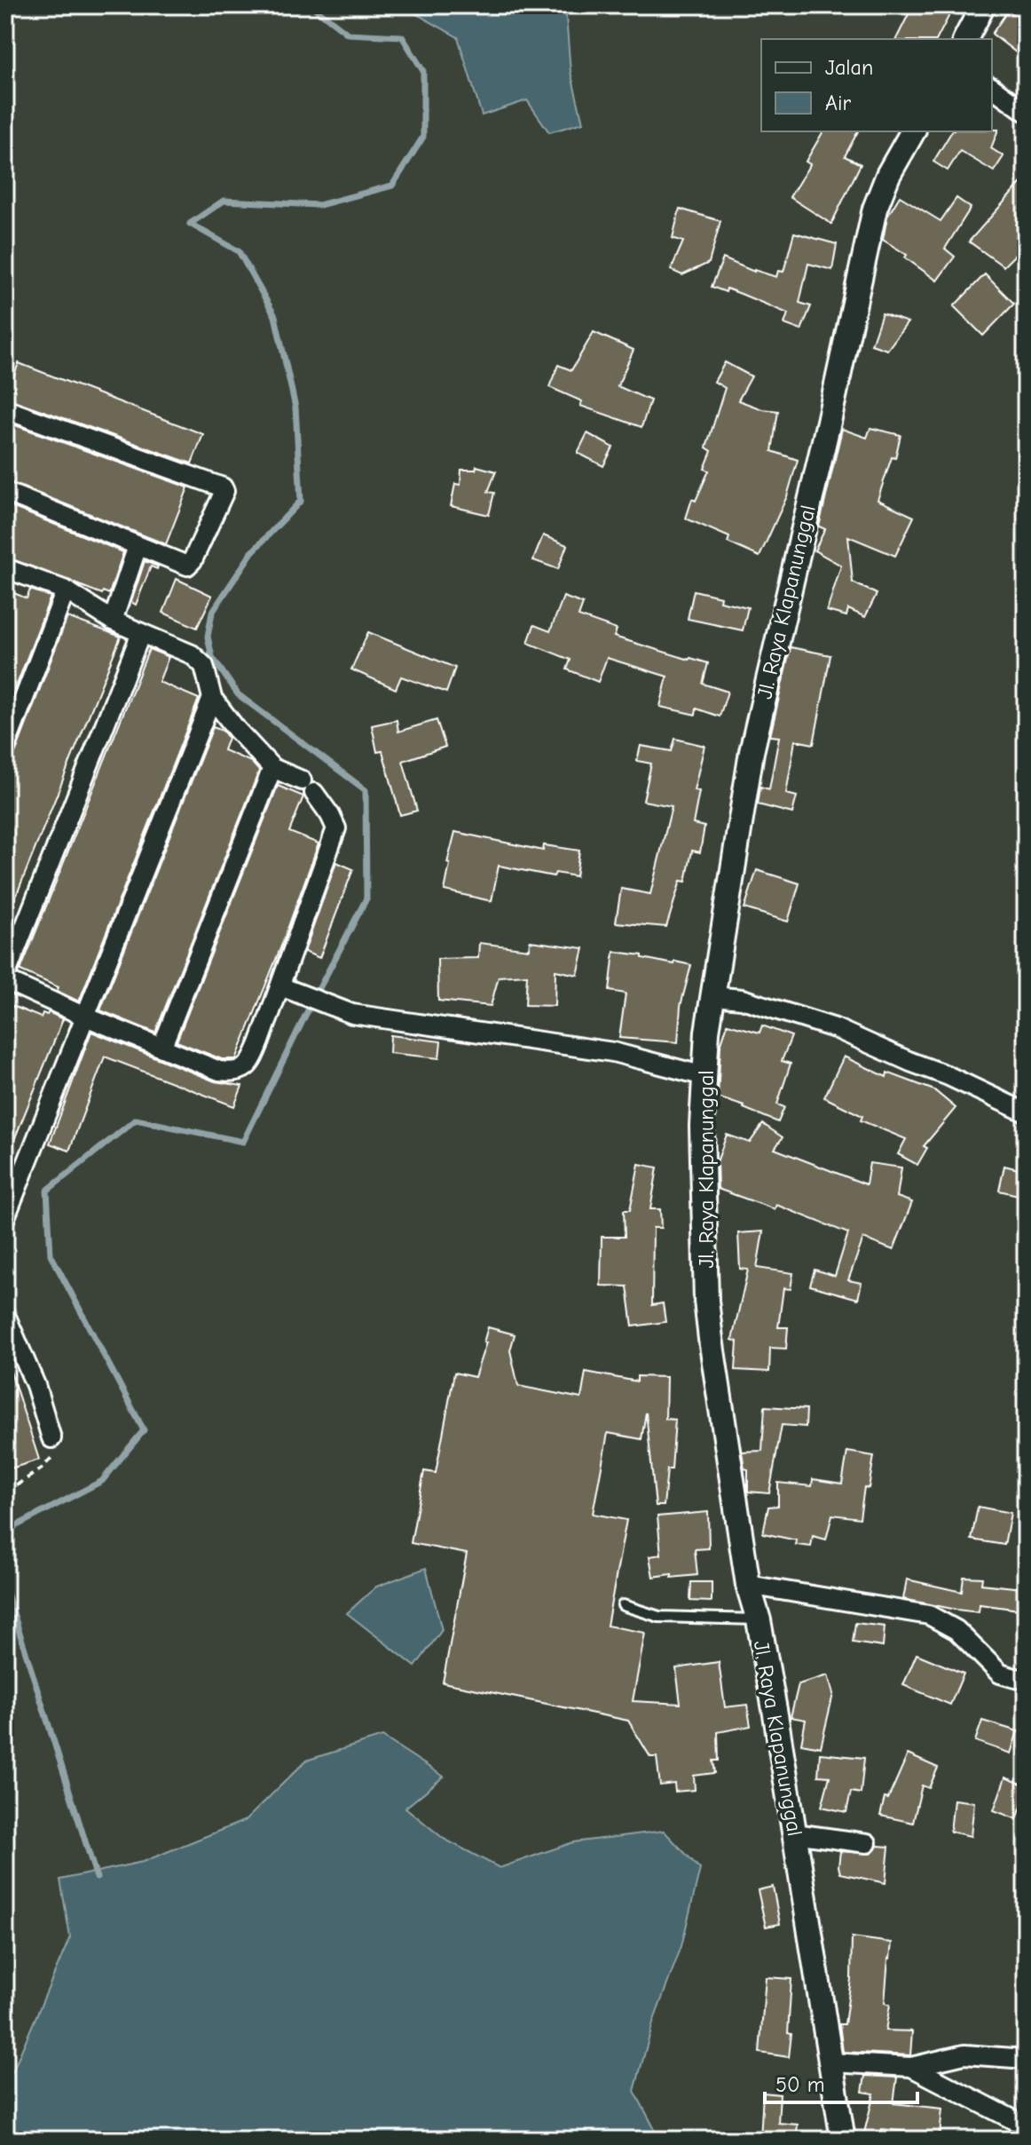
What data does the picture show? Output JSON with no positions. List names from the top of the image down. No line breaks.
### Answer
{"streets":{"street":["Jl. Raya Klapanunggal"]},"legend":["Jalan","Air"],"scale_bar":"50 m"}
